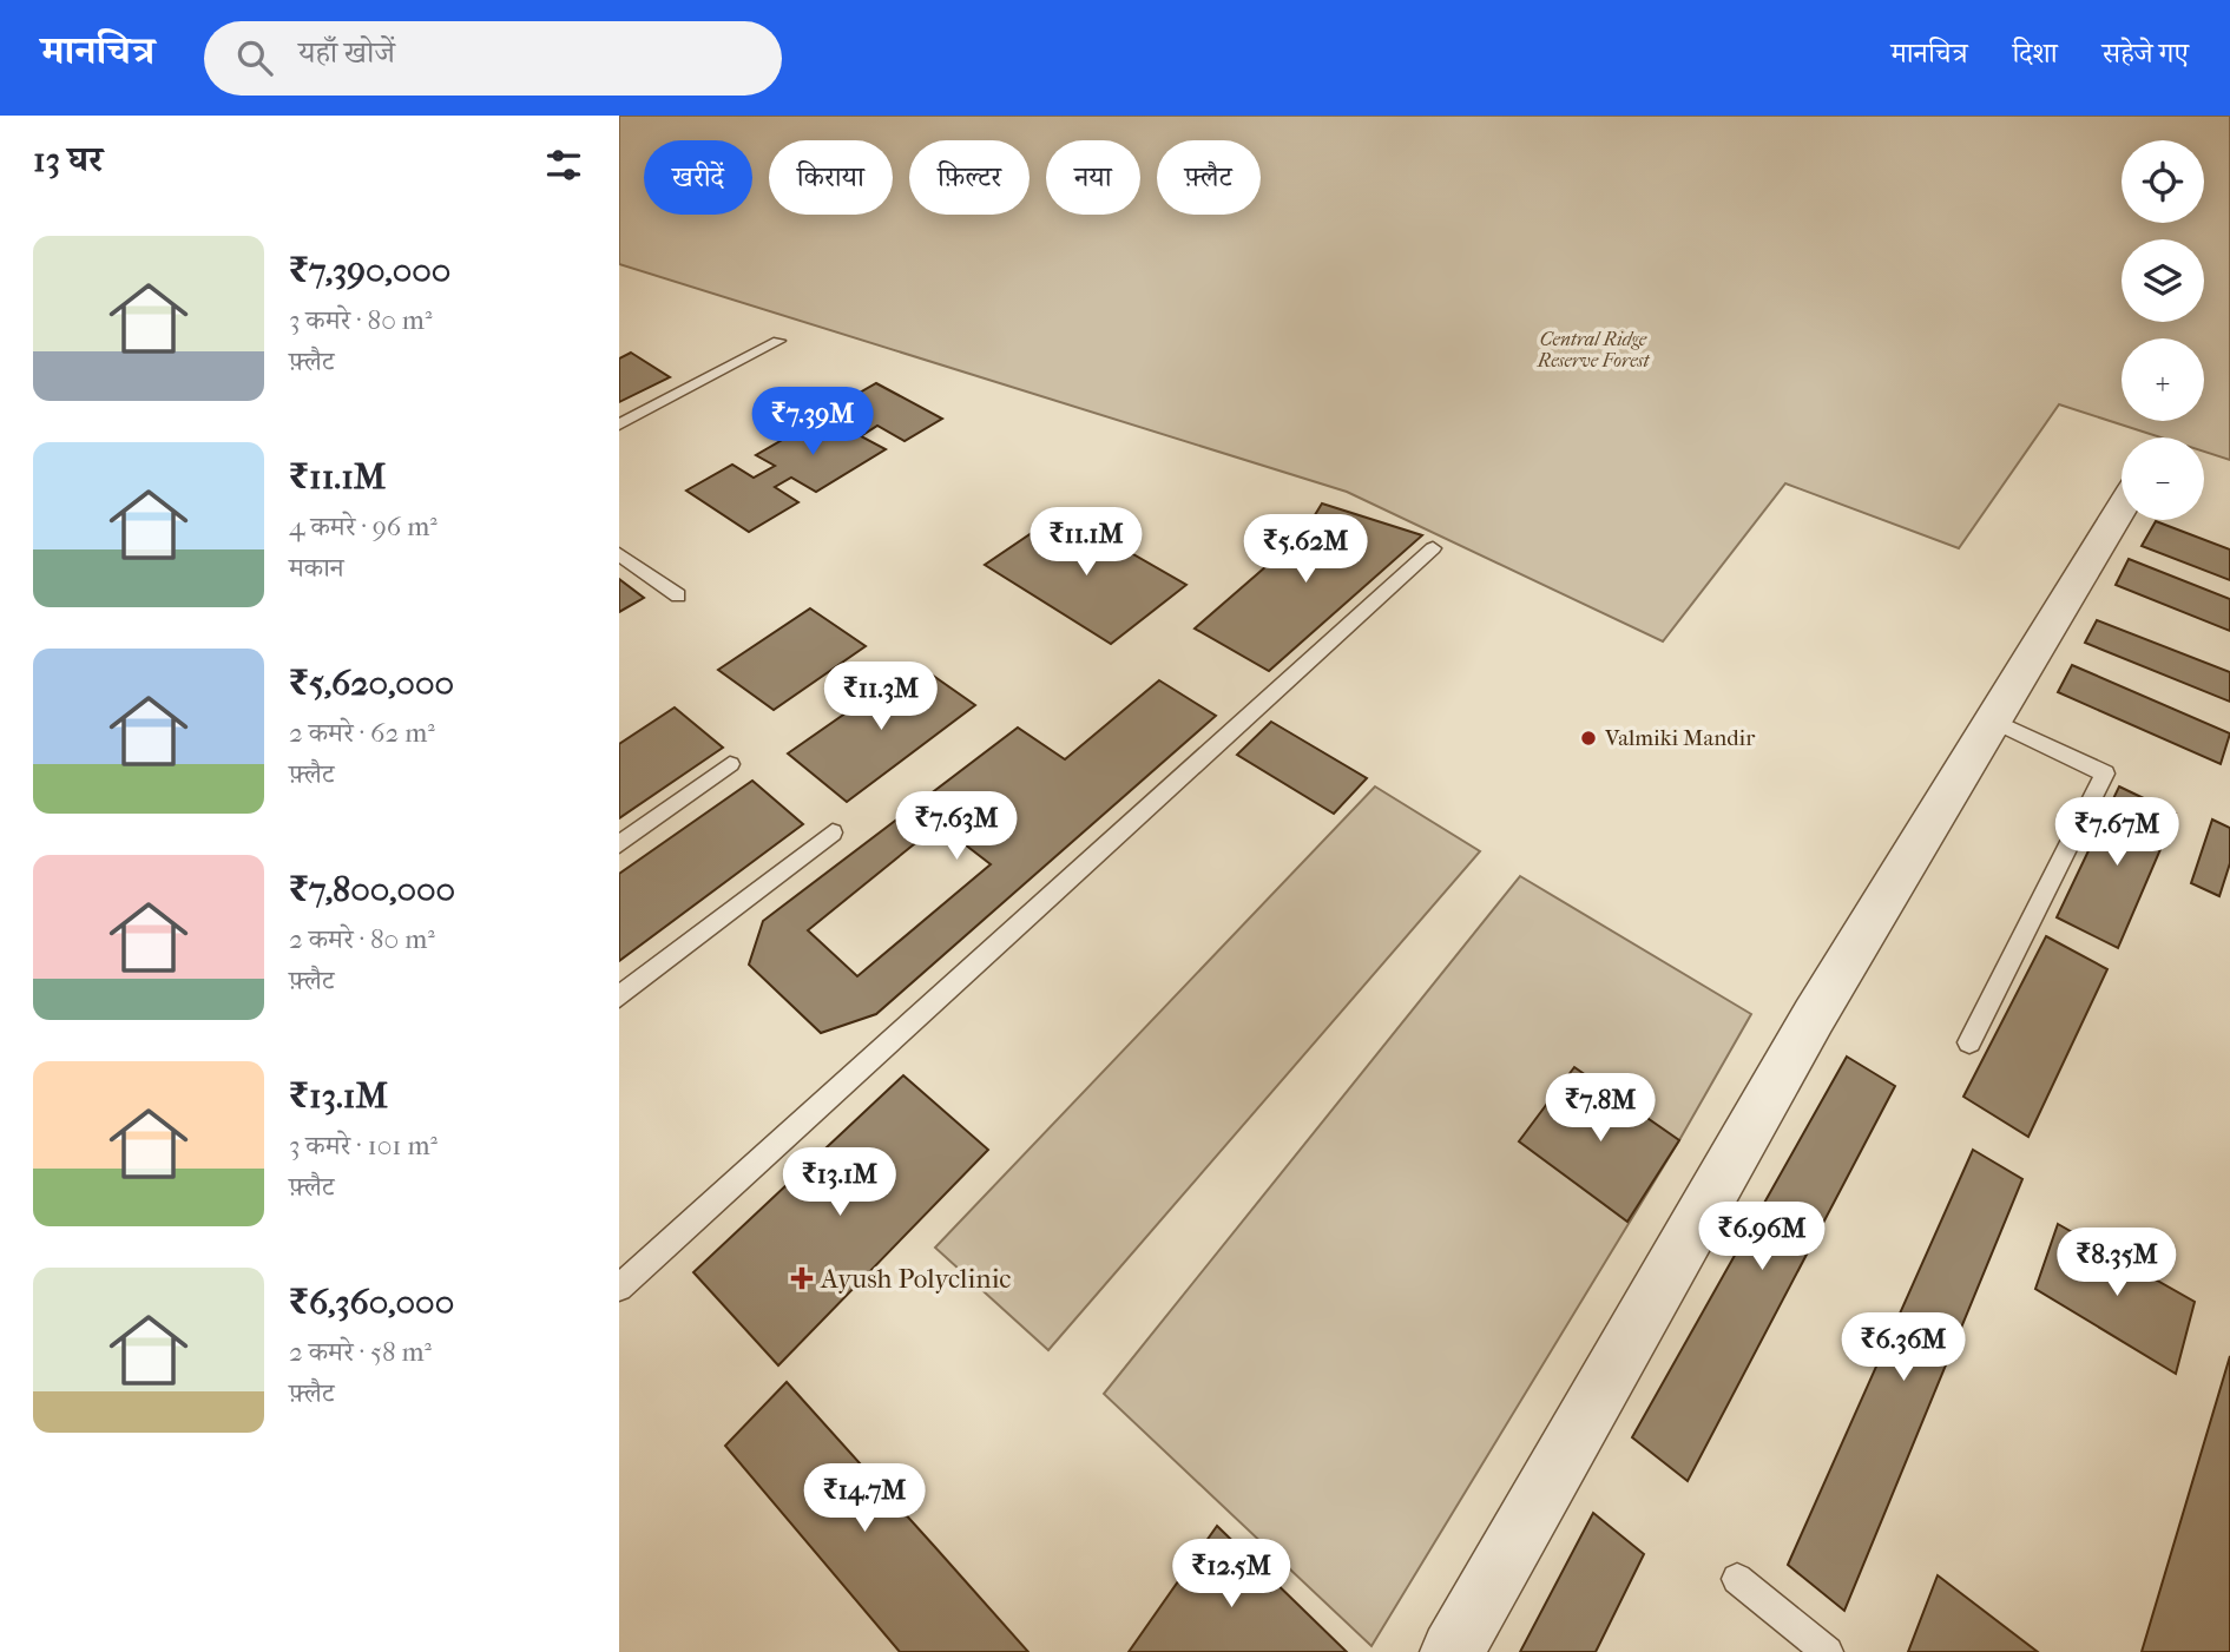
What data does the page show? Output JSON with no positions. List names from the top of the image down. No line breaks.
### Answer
{"parks":["Central Ridge Reserve Forest"],"places":{"other":["Valmiki Mandir"],"health":["Ayush Polyclinic"]},"page":{"header":"मानचित्र","search":"यहाँ खोजें","nav":["मानचित्र","दिशा","सहेजे गए"],"heading":"13 घर","map_buttons":["+","−"],"chip":["खरीदें","किराया","फ़िल्टर","नया","फ़्लैट"],"list":[{"name":"₹7,390,000","note":"3 कमरे · 80 m² · फ़्लैट"},{"name":"₹11.1M","note":"4 कमरे · 96 m² · मकान"},{"name":"₹5,620,000","note":"2 कमरे · 62 m² · फ़्लैट"},{"name":"₹7,800,000","note":"2 कमरे · 80 m² · फ़्लैट"},{"name":"₹13.1M","note":"3 कमरे · 101 m² · फ़्लैट"},{"name":"₹6,360,000","note":"2 कमरे · 58 m² · फ़्लैट"}],"price":["₹7.39M","₹11.1M","₹5.62M","₹11.3M","₹7.63M","₹7.67M","₹7.8M","₹13.1M","₹6.96M","₹8.35M","₹6.36M","₹14.7M","₹12.5M"]}}
